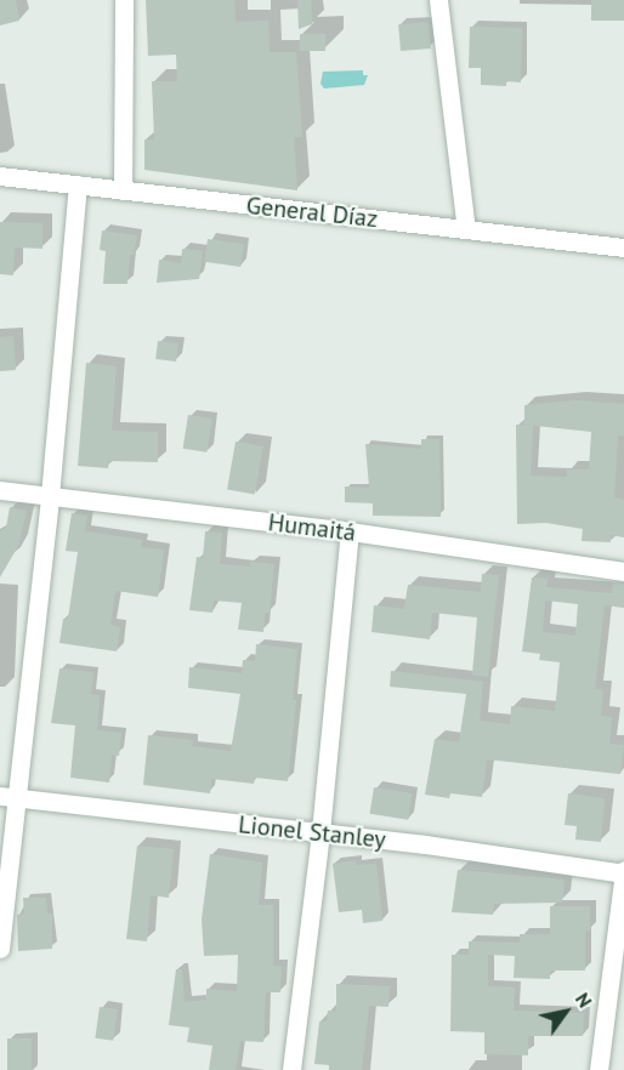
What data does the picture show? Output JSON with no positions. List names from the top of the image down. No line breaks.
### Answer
{"streets":{"street":["General Díaz","Humaitá","Lionel Stanley"]},"north":"top right"}
